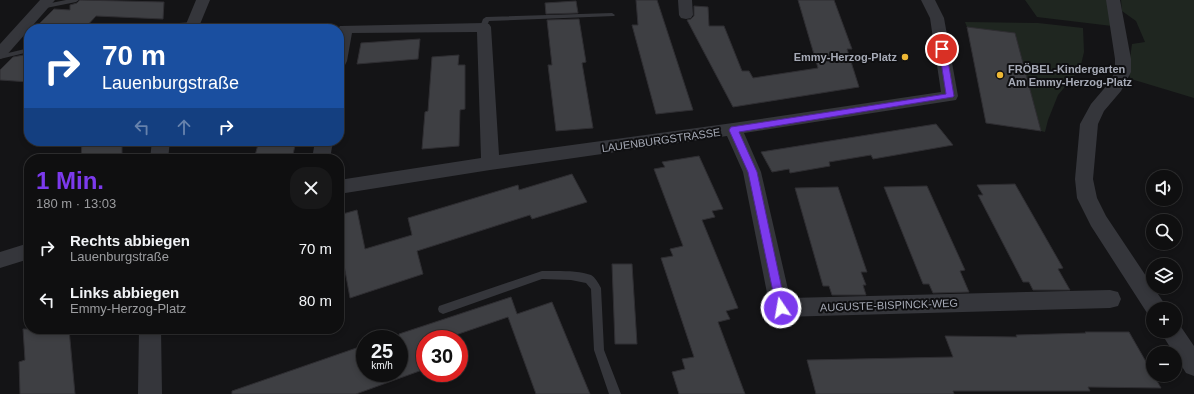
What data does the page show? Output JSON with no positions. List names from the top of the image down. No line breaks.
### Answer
{"streets":{"street":["LAUENBURGSTRASSE","AUGUSTE-BISPINCK-WEG"]},"crossings":[["LAUENBURGSTRASSE","AUGUSTE-BISPINCK-WEG"]],"places":["Emmy-Herzog-Platz","FRÖBEL-Kindergarten Am Emmy-Herzog-Platz"],"page":{"turn":["70 m","Lauenburgstraße"],"heading":["1 Min.","180 m · 13:03"],"map_buttons":["+","−"],"list":[{"name":"Rechts abbiegen","note":"Lauenburgstraße","value":"70 m"},{"name":"Links abbiegen","note":"Emmy-Herzog-Platz","value":"80 m"}],"speed":"25 km/h","limit":"30"}}
